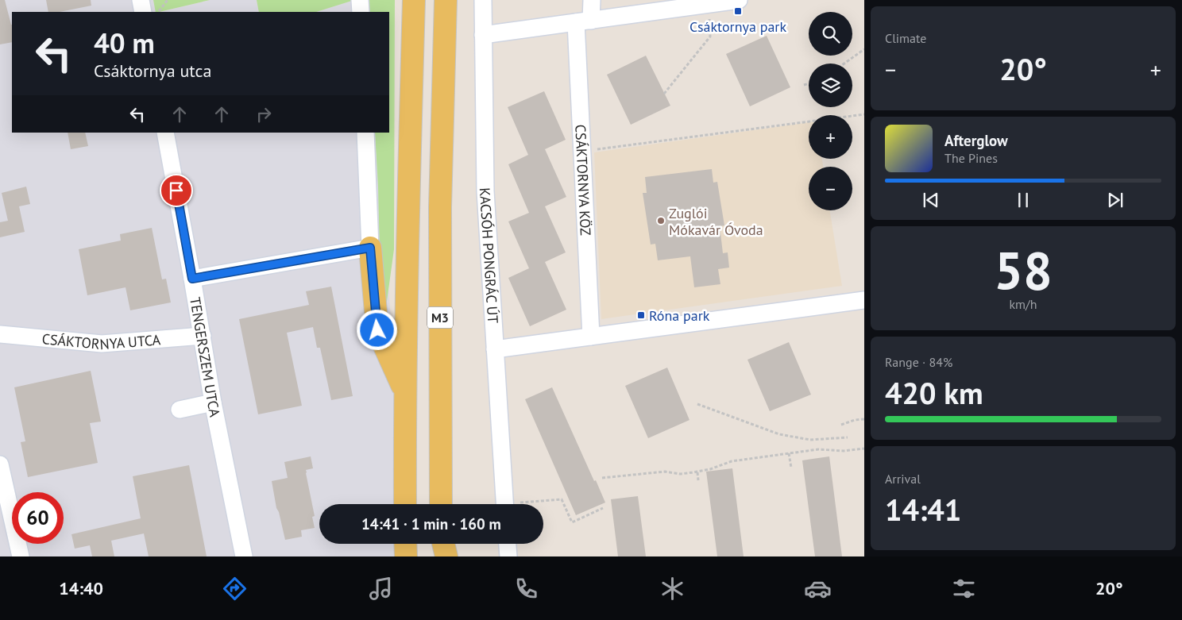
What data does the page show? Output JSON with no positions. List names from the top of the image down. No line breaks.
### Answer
{"streets":{"main road":["M3"],"street":["CSÁKTORNYA KÖZ","KACSÓH PONGRÁC ÚT","CSÁKTORNYA UTCA","TENGERSZEM UTCA"]},"crossings":[["CSÁKTORNYA UTCA","TENGERSZEM UTCA"]],"places":{"transit":["Csáktornya park","Róna park"],"other":["Zuglói Mókavár Óvoda"]},"page":{"tile":["Climate",["58","km/h"],["Range · 84%","420 km"],["Arrival","14:41"]],"map_buttons":["+","−"],"turn":["40 m","Csáktornya utca"],"heat":["−","20°","+"],"song":["Afterglow","The Pines"],"limit":"60","trip":"14:41 · 1 min · 160 m","tabs":["14:40","20°"]}}
